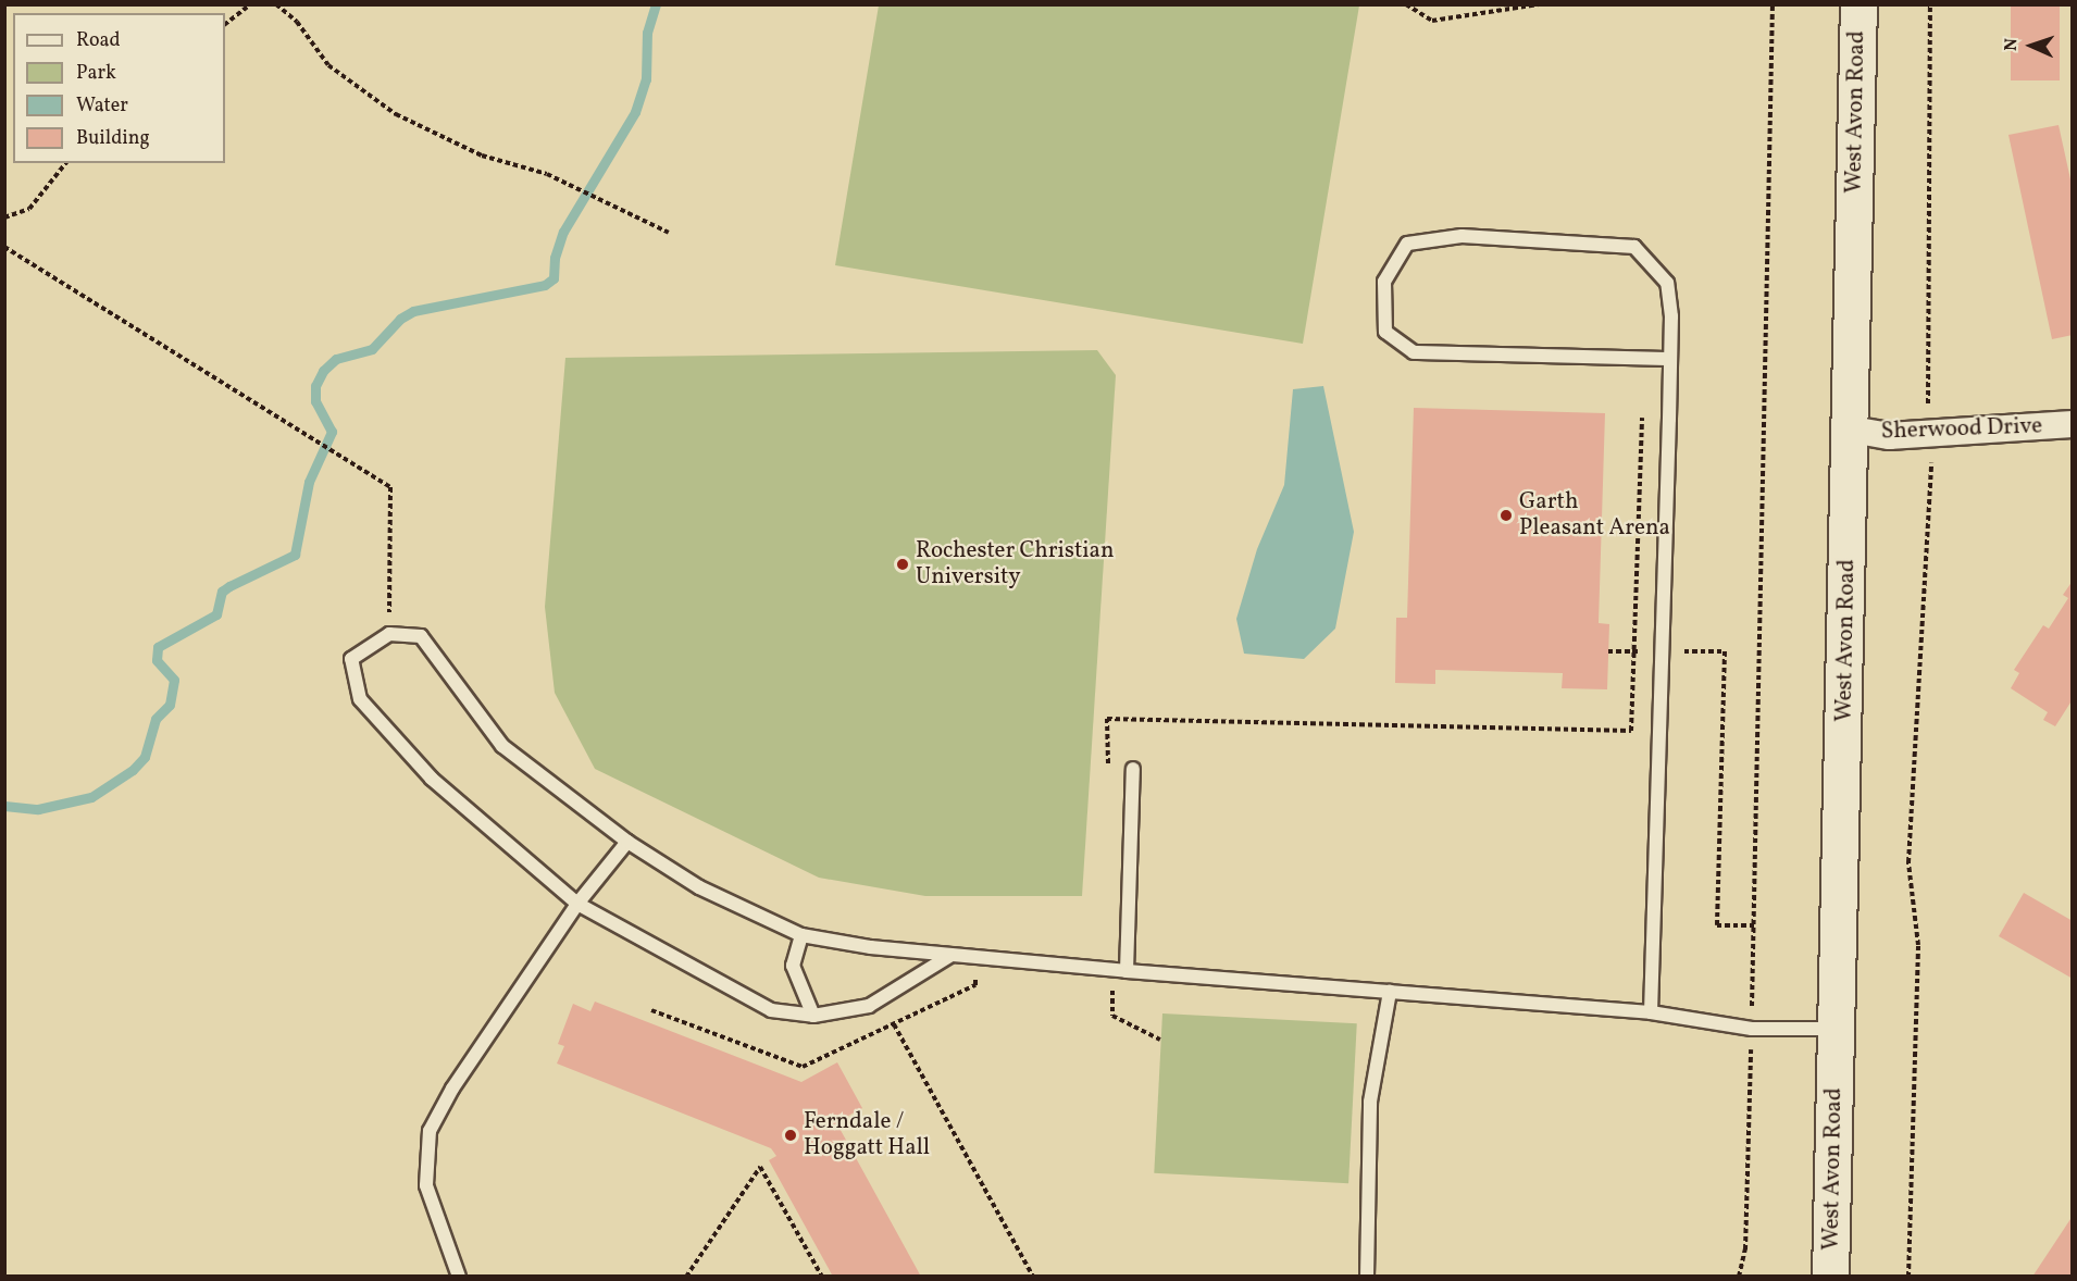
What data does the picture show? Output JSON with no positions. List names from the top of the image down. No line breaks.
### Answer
{"streets":{"main road":["West Avon Road"],"street":["Sherwood Drive"]},"crossings":[["West Avon Road","Sherwood Drive"]],"places":["Garth Pleasant Arena","Rochester Christian University","Ferndale / Hoggatt Hall"],"legend":["Road","Park","Water","Building"],"north":"left"}
